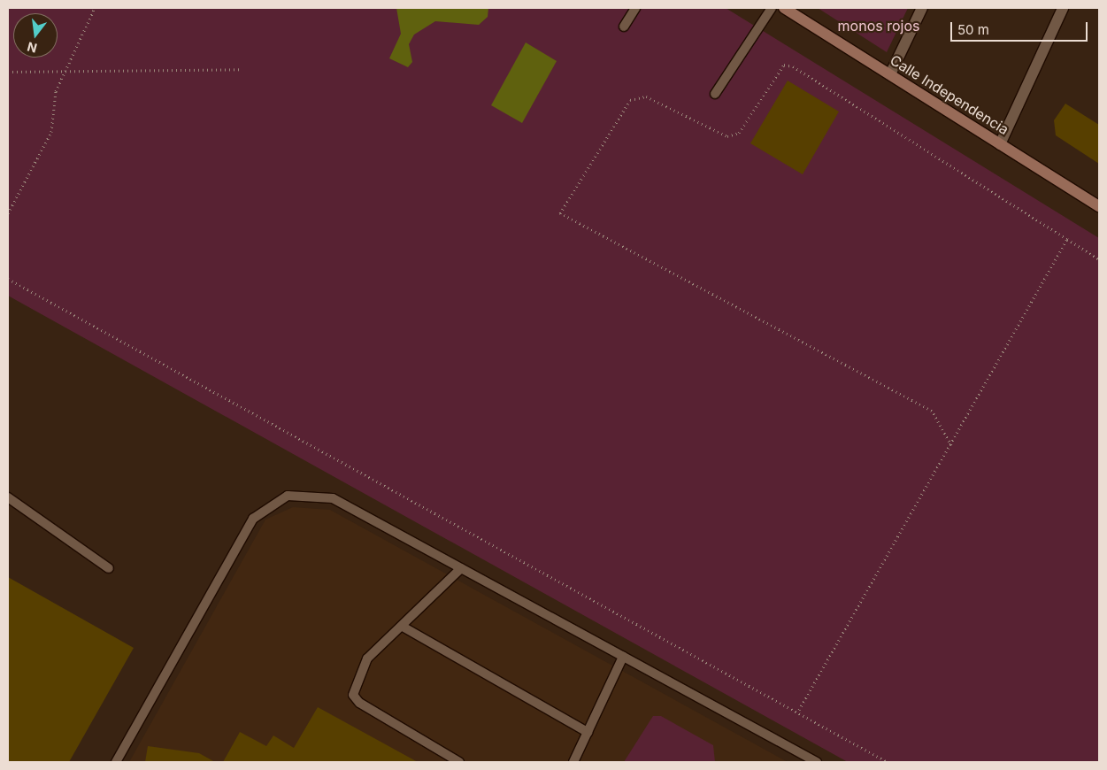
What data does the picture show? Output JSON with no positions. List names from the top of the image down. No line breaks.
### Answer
{"streets":{"street":["Calle Independencia"]},"parks":["monos rojos"],"scale_bar":"50 m","north":"bottom"}
